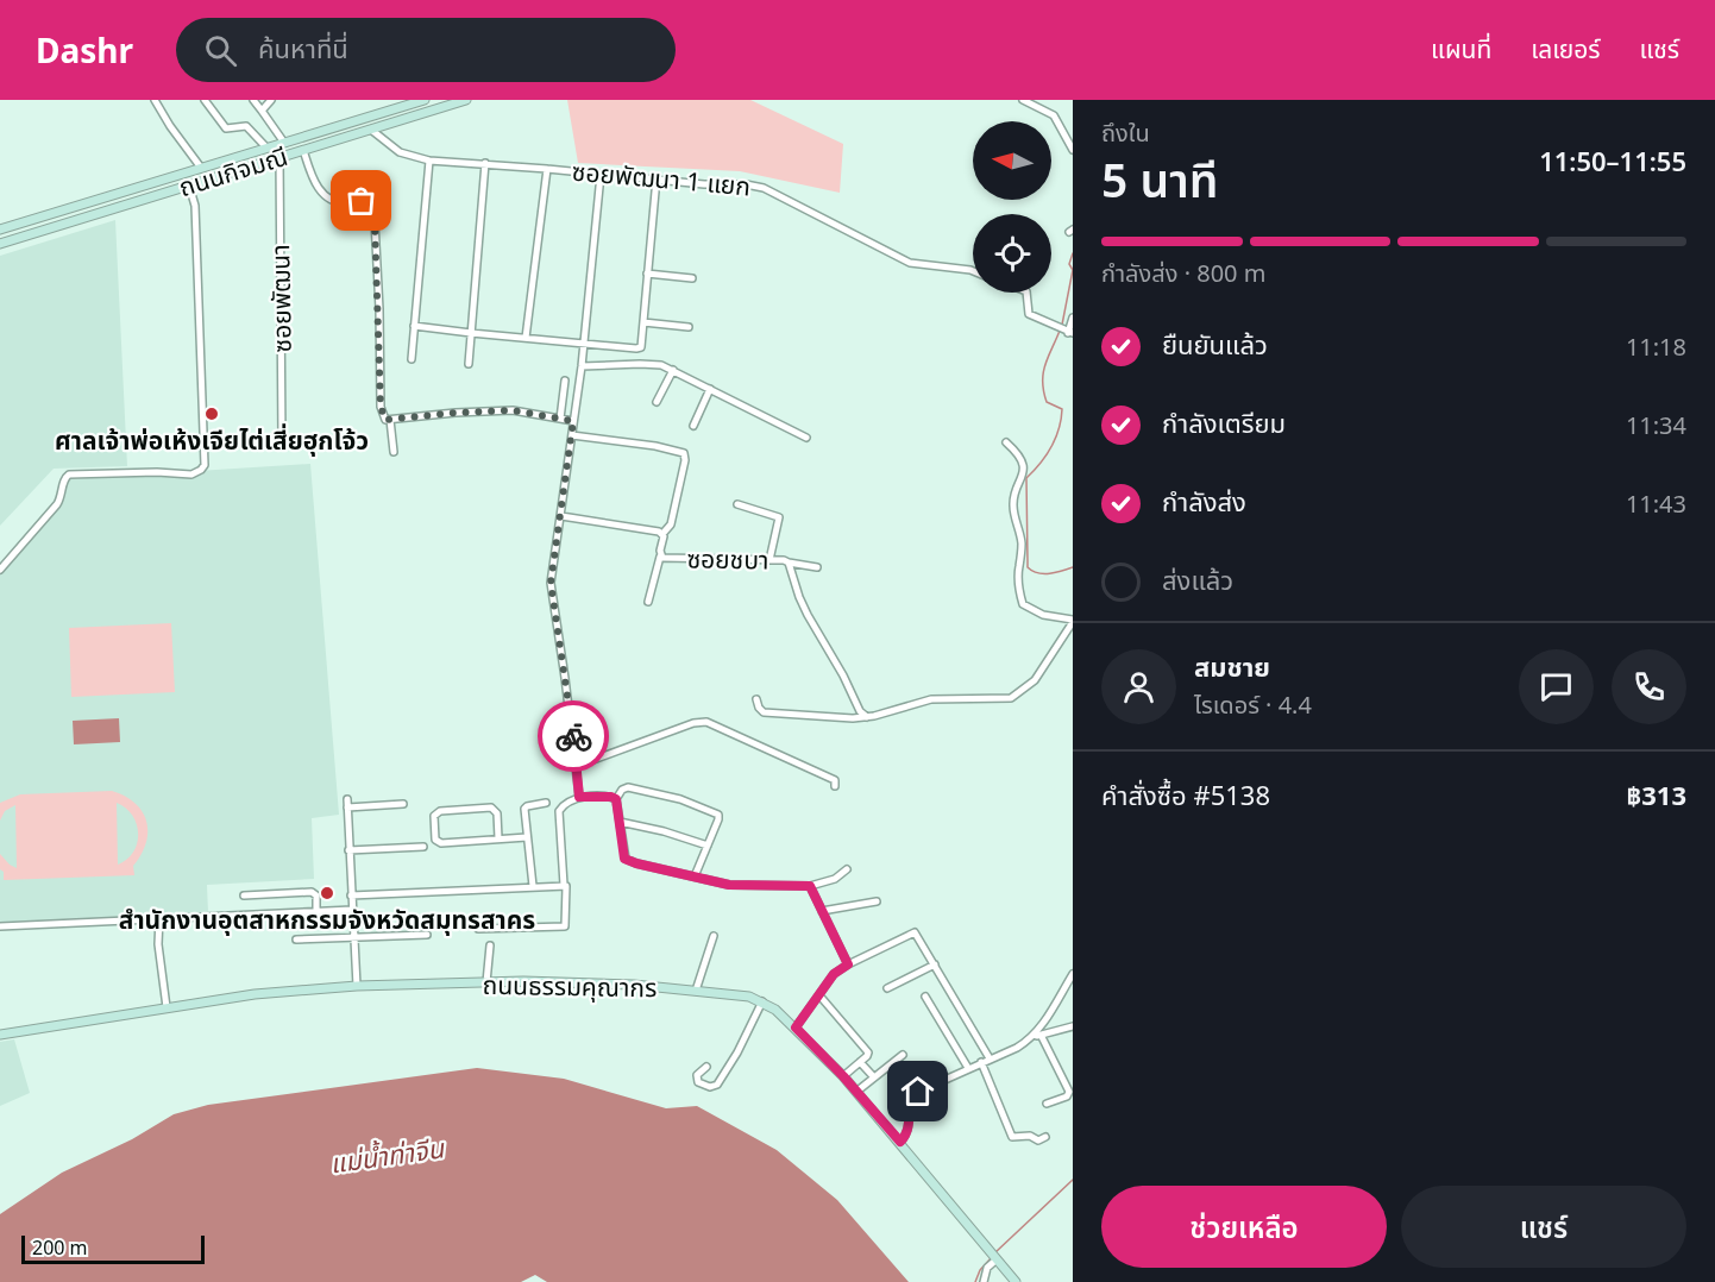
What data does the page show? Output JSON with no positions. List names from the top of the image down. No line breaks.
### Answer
{"streets":{"street":["ถนนกิจมณี","ซอยพัฒนา 1 แยก","ซอยพัฒนา","ซอยชบา","ถนนธรรมคุณากร"]},"crossings":[["ถนนกิจมณี","ซอยพัฒนา 1 แยก"],["ถนนกิจมณี","ซอยพัฒนา"]],"water":["แม่น้ำท่าจีน"],"places":["ศาลเจ้าพ่อเห้งเจียไต่เสี่ยฮุกโจ้ว","สำนักงานอุตสาหกรรมจังหวัดสมุทรสาคร"],"scale_bar":"200 m","north":"left","page":{"header":"Dashr","search":"ค้นหาที่นี่","nav":["แผนที่","เลเยอร์","แชร์"],"heading":["5 นาที","ถึงใน","11:50–11:55"],"panel":["สมชาย","ไรเดอร์ · 4.4","คำสั่งซื้อ #5138","฿313"],"bar":"กำลังส่ง · 800 m","list":[["ยืนยันแล้ว","11:18"],["กำลังเตรียม","11:34"],["กำลังส่ง","11:43"],"ส่งแล้ว"],"buttons":["ช่วยเหลือ","แชร์"],"scale":"200 m"}}
